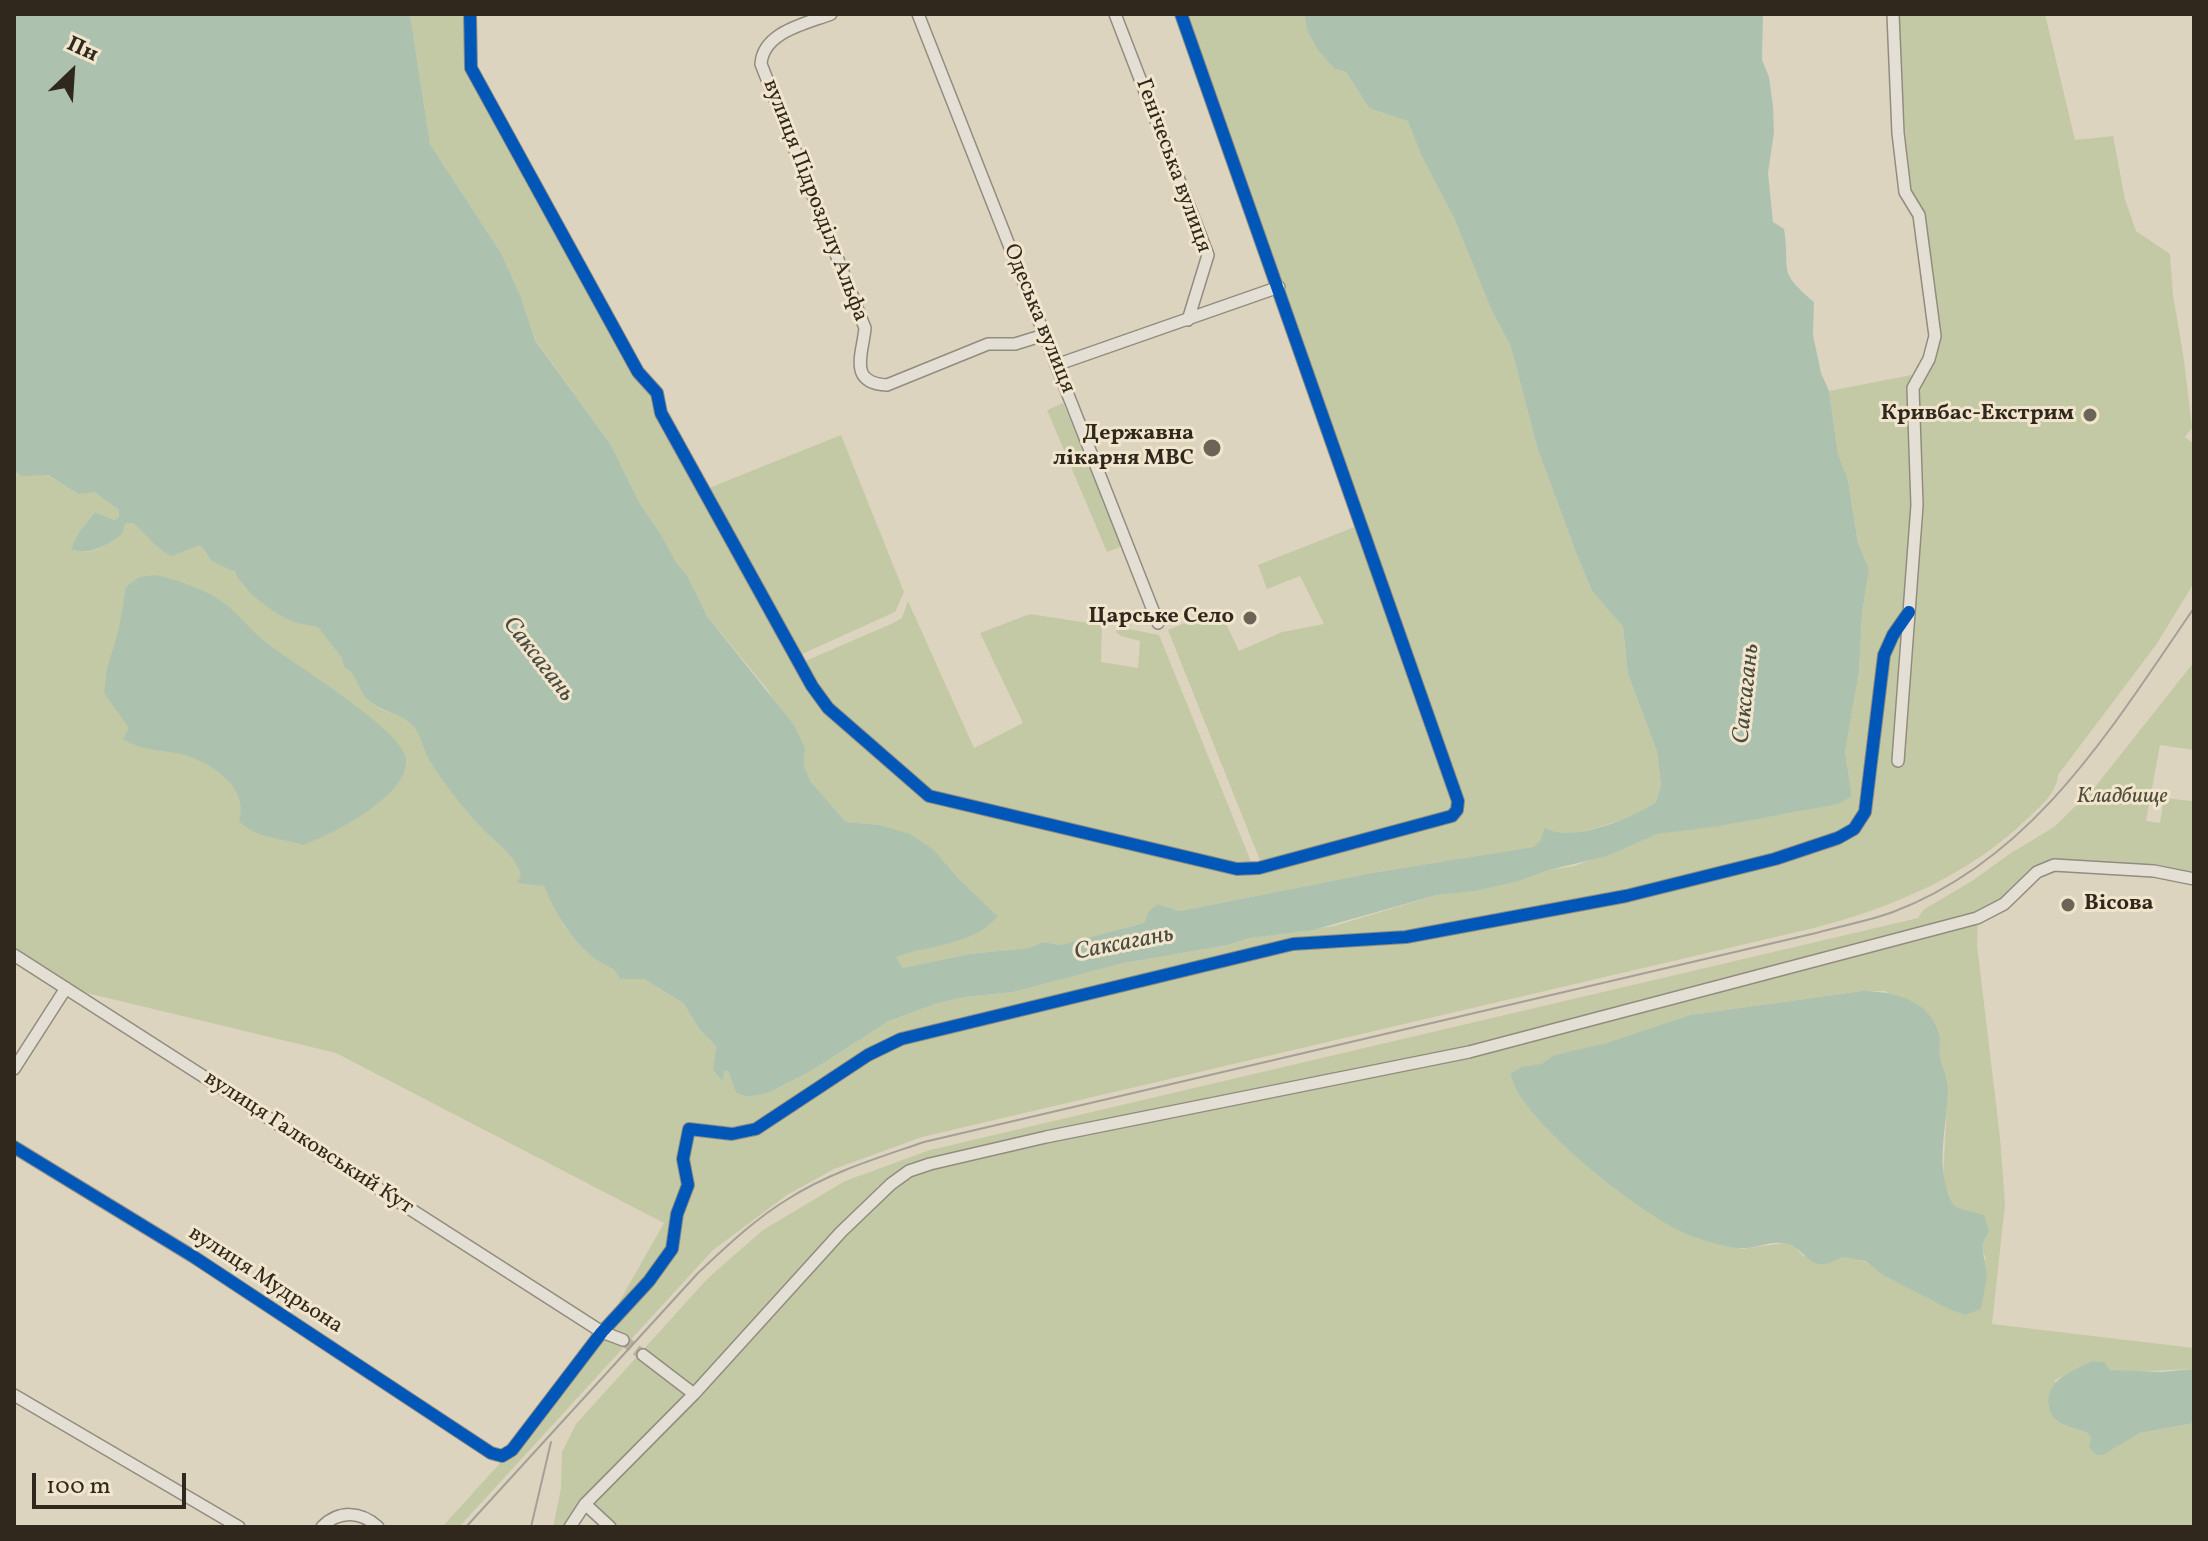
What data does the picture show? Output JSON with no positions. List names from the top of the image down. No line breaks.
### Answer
{"streets":{"street":["Генічеська вулиця","вулиця Підрозділу Альфа","Одеська вулиця","вулиця Галковський Кут","вулиця Мудрьона"]},"crossings":[["вулиця Підрозділу Альфа","Одеська вулиця"],["вулиця Галковський Кут","вулиця Мудрьона"]],"water":["Саксагань"],"parks":["Кладбище"],"places":["Кривбас-Екстрим","Державна лікарня МВС","Царське Село","Вісова"],"scale_bar":"100 m","north":"top right"}
